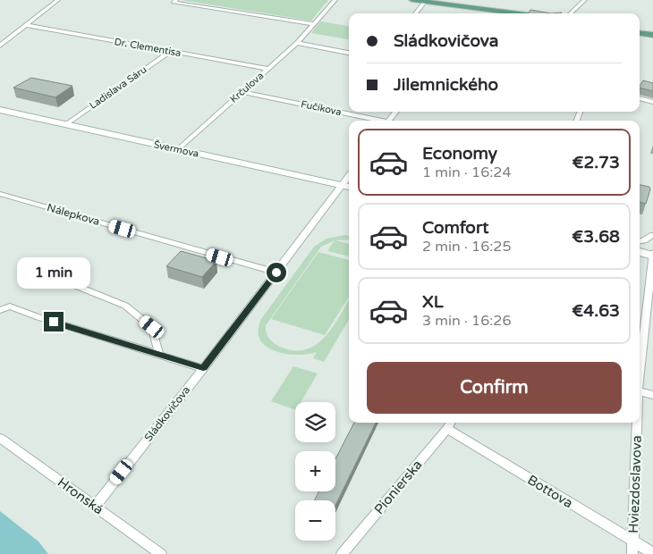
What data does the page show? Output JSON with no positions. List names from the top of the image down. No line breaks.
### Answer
{"streets":{"street":["Dr. Clementisa","Ladislava Sáru","Krčulova","Fučíkova","Švermova","Nálepkova","Sládkovičova","Hviezdoslavova","Pionierska","Bottova","Hronská"]},"crossings":[["Dr. Clementisa","Ladislava Sáru"],["Dr. Clementisa","Krčulova"],["Ladislava Sáru","Švermova"],["Krčulova","Fučíkova"],["Krčulova","Švermova"],["Švermova","Sládkovičova"],["Nálepkova","Sládkovičova"],["Sládkovičova","Hronská"],["Hviezdoslavova","Bottova"],["Pionierska","Bottova"]],"page":{"banner":["Sládkovičova","Jilemnického"],"list":[{"name":"Economy","note":"1 min · 16:24","value":"€2.73"},{"name":"Comfort","note":"2 min · 16:25","value":"€3.68"},{"name":"XL","note":"3 min · 16:26","value":"€4.63"}],"bubble":"1 min","buttons":"Confirm","map_buttons":["+","−"]}}
